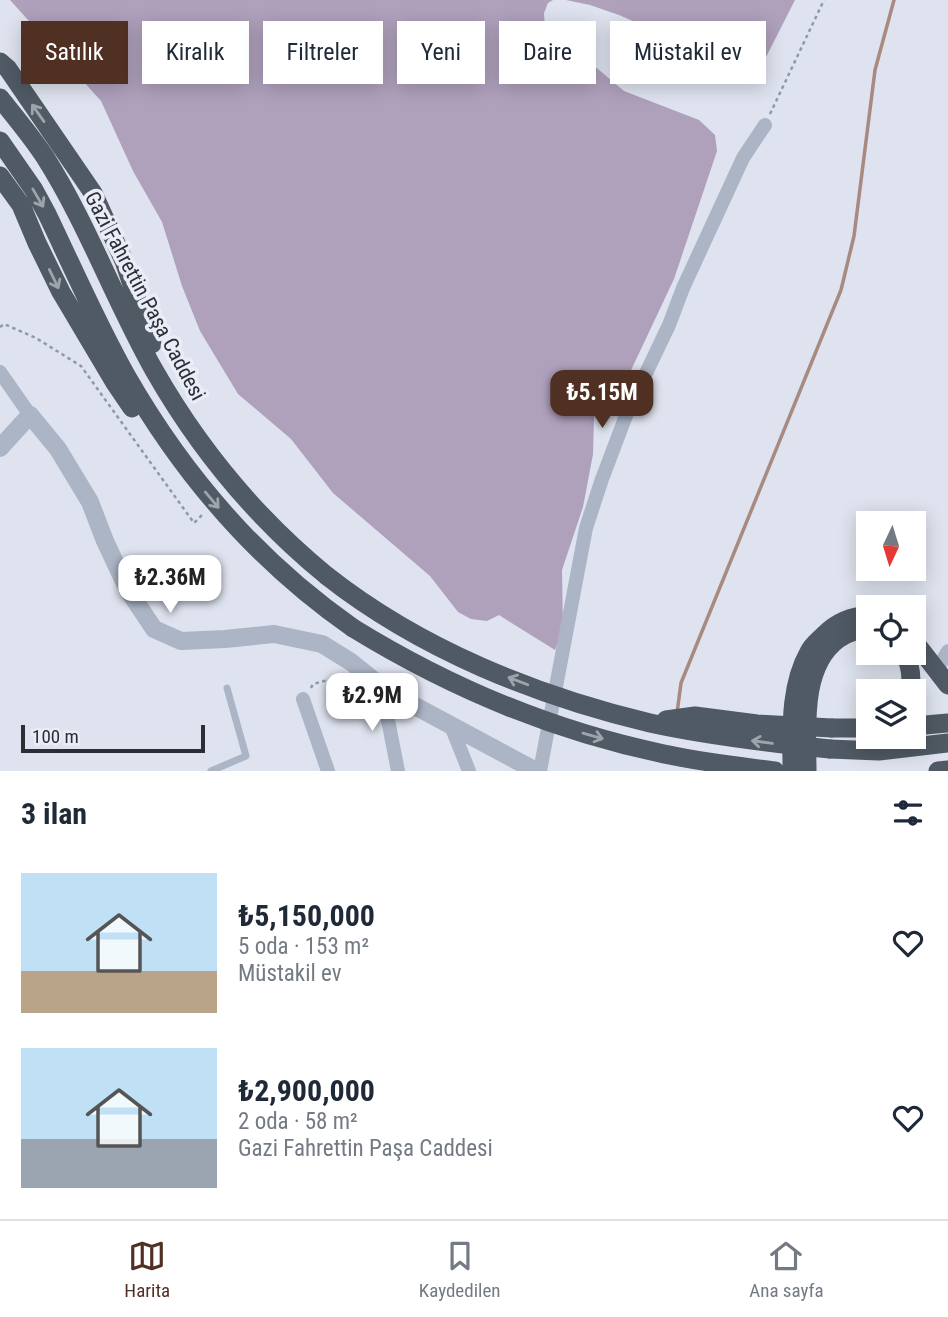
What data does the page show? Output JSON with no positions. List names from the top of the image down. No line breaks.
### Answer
{"streets":{"highway":["Gazi Fahrettin Paşa Caddesi"]},"scale_bar":"100 m","north":"bottom","page":{"chip":["Satılık","Kiralık","Filtreler","Yeni","Daire","Müstakil ev"],"price":["₺5.15M","₺2.36M","₺2.9M"],"scale":"100 m","heading":"3 ilan","list":[{"name":"₺5,150,000","note":"5 oda · 153 m² · Müstakil ev"},{"name":"₺2,900,000","note":"2 oda · 58 m² · Gazi Fahrettin Paşa Caddesi"}],"tabs":["Harita","Kaydedilen","Ana sayfa"]}}
